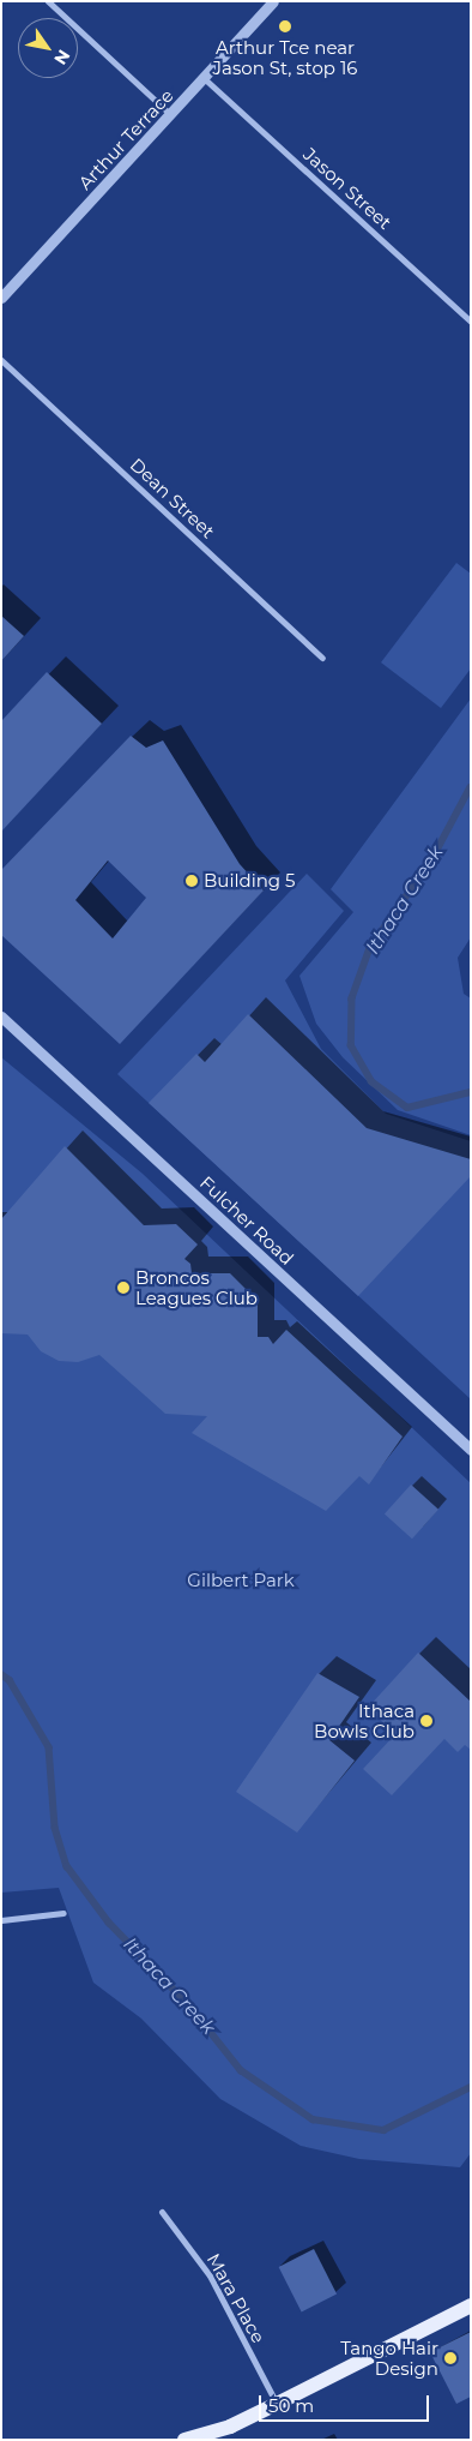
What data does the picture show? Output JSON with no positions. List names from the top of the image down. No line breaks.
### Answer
{"streets":{"street":["Arthur Terrace","Jason Street","Dean Street","Fulcher Road","Mara Place"]},"crossings":[["Arthur Terrace","Jason Street"]],"water":["Ithaca Creek"],"parks":["Gilbert Park"],"places":["Arthur Tce near Jason St, stop 16","Building 5","Broncos Leagues Club","Ithaca Bowls Club","Tango Hair Design"],"scale_bar":"50 m","north":"bottom right"}
